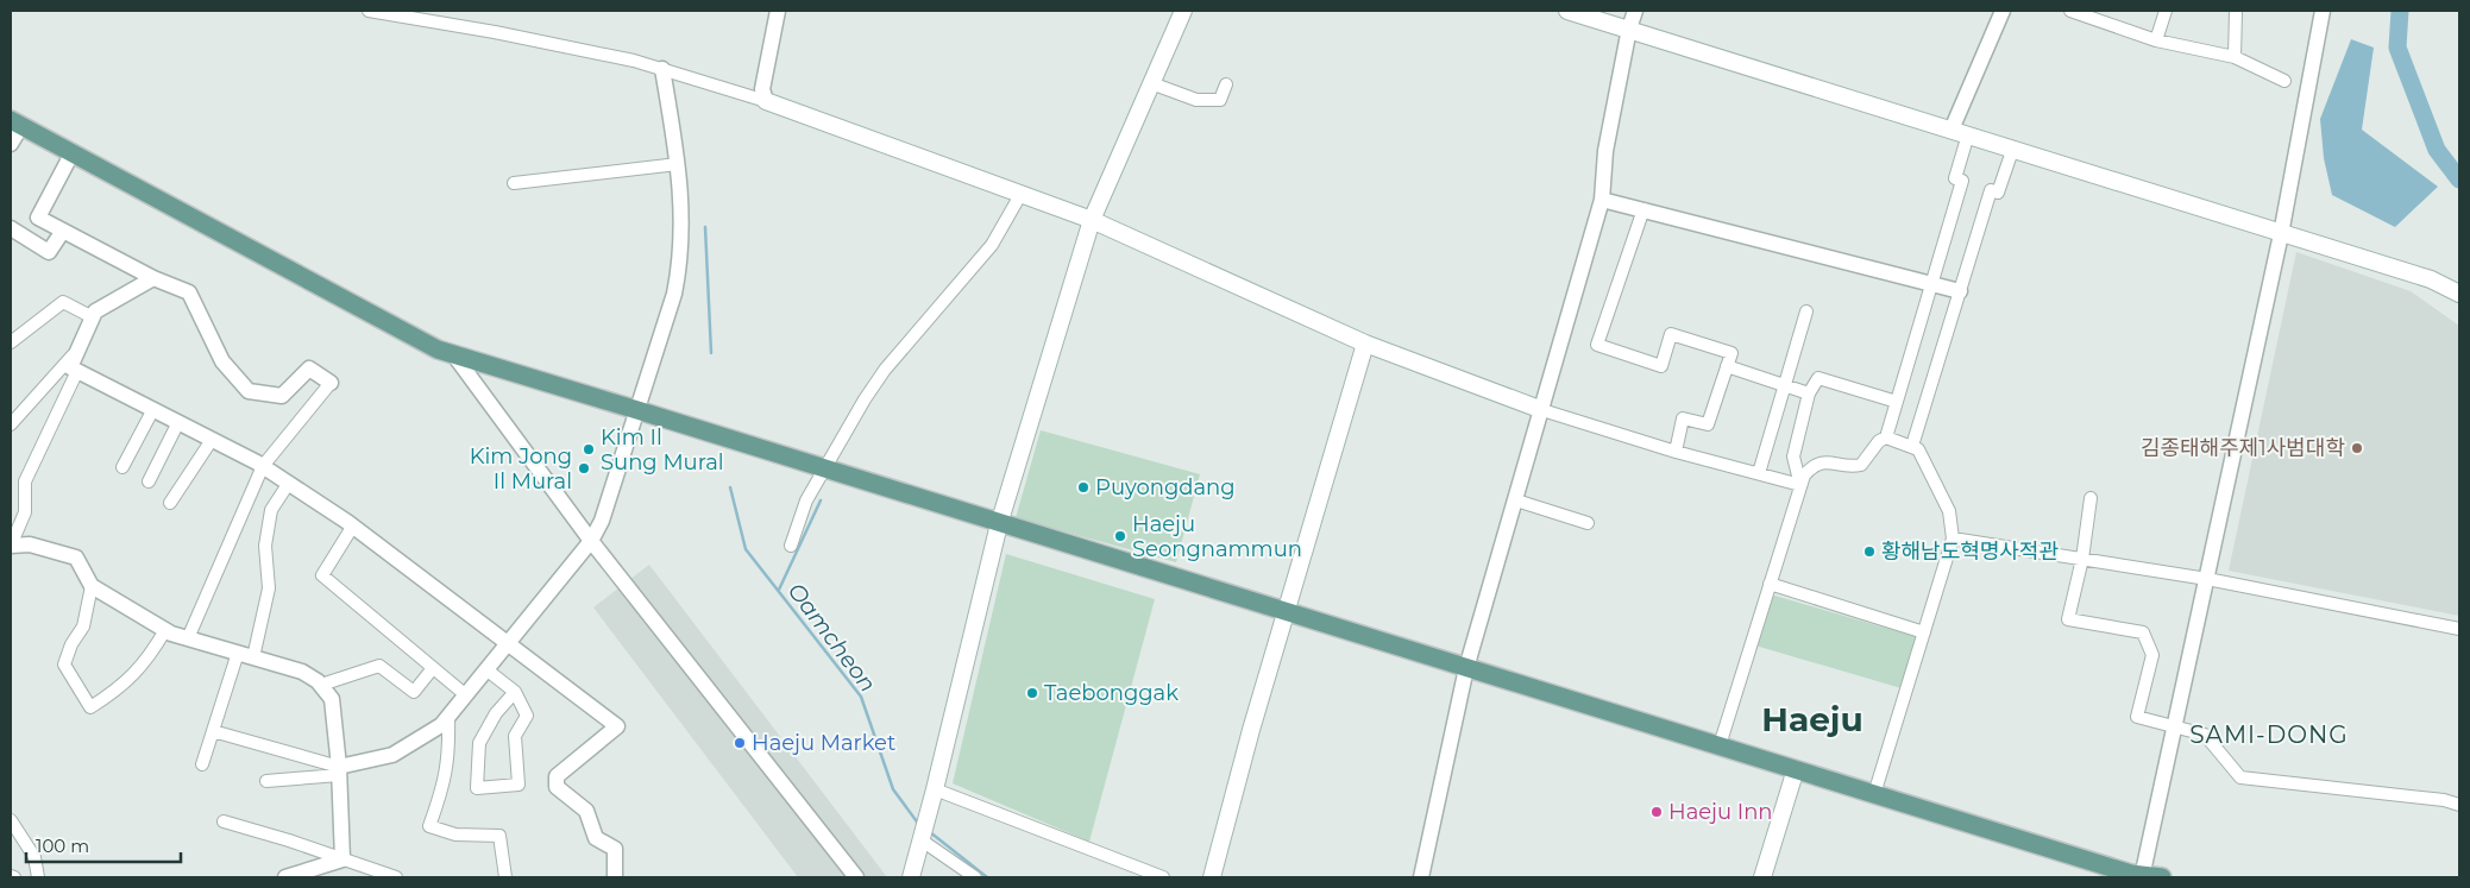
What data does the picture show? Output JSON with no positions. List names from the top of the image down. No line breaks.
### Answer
{"districts":["Haeju","SAMI-DONG"],"water":["Oamcheon"],"places":["김종태해주제1사범대학","Kim Il Sung Mural","Kim Jong Il Mural","Puyongdang","Haeju Seongnammun","황해남도혁명사적관","Taebonggak","Haeju Market","Haeju Inn"],"scale_bar":"100 m"}
